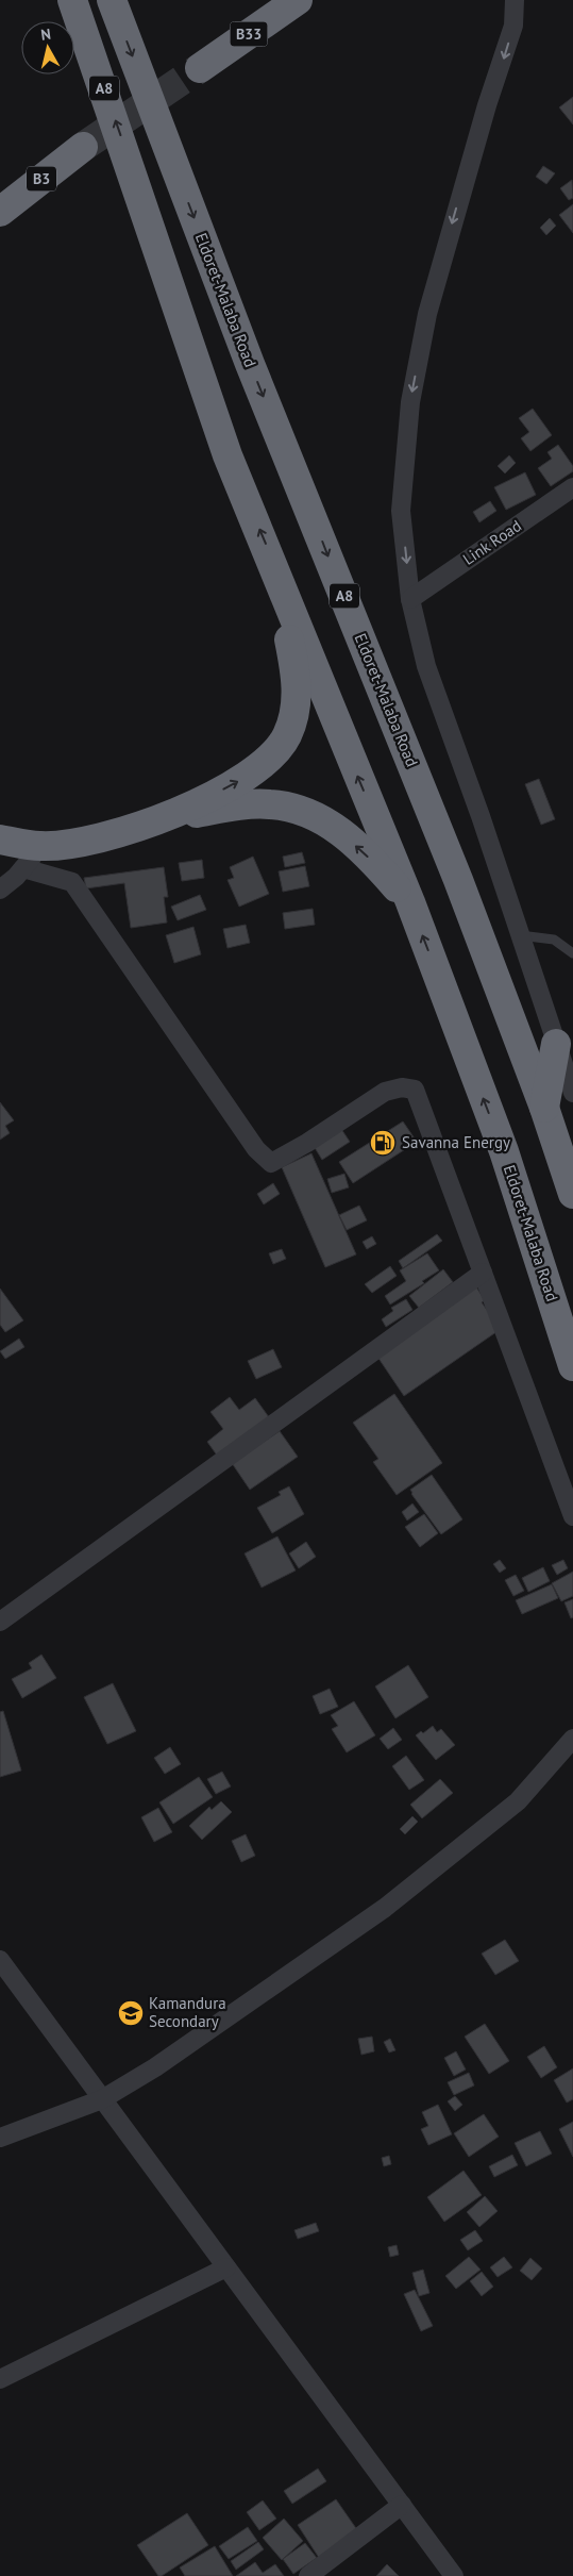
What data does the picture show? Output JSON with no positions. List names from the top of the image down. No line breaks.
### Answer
{"streets":{"highway":["B33","A8","B3","Eldoret-Malaba Road"],"street":["Link Road"]},"places":{"fuel station":["Savanna Energy"],"school or university":["Kamandura Secondary"]},"north":"top"}
